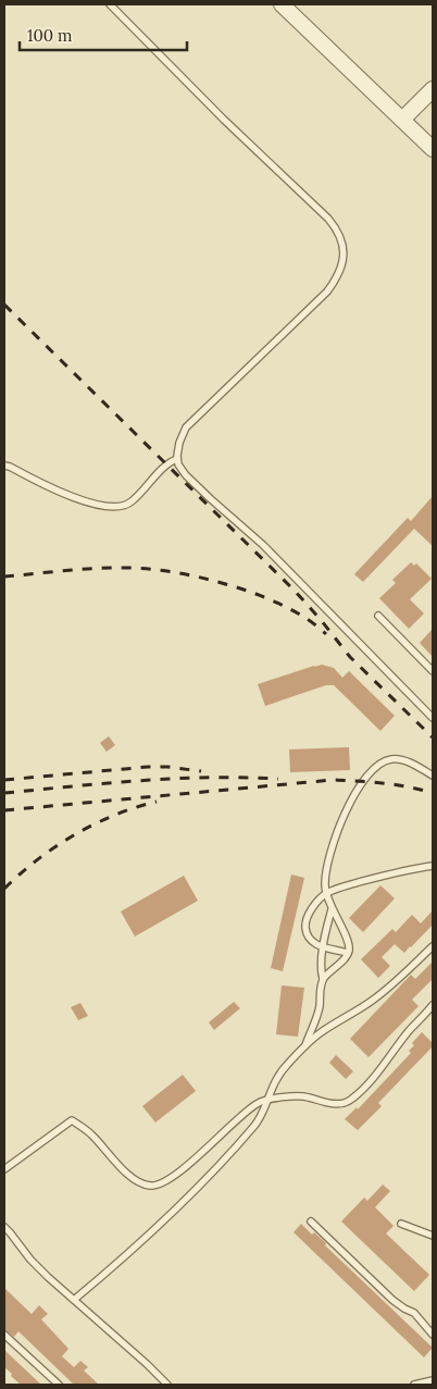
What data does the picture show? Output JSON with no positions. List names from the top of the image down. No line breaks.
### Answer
{"scale_bar":"100 m"}
